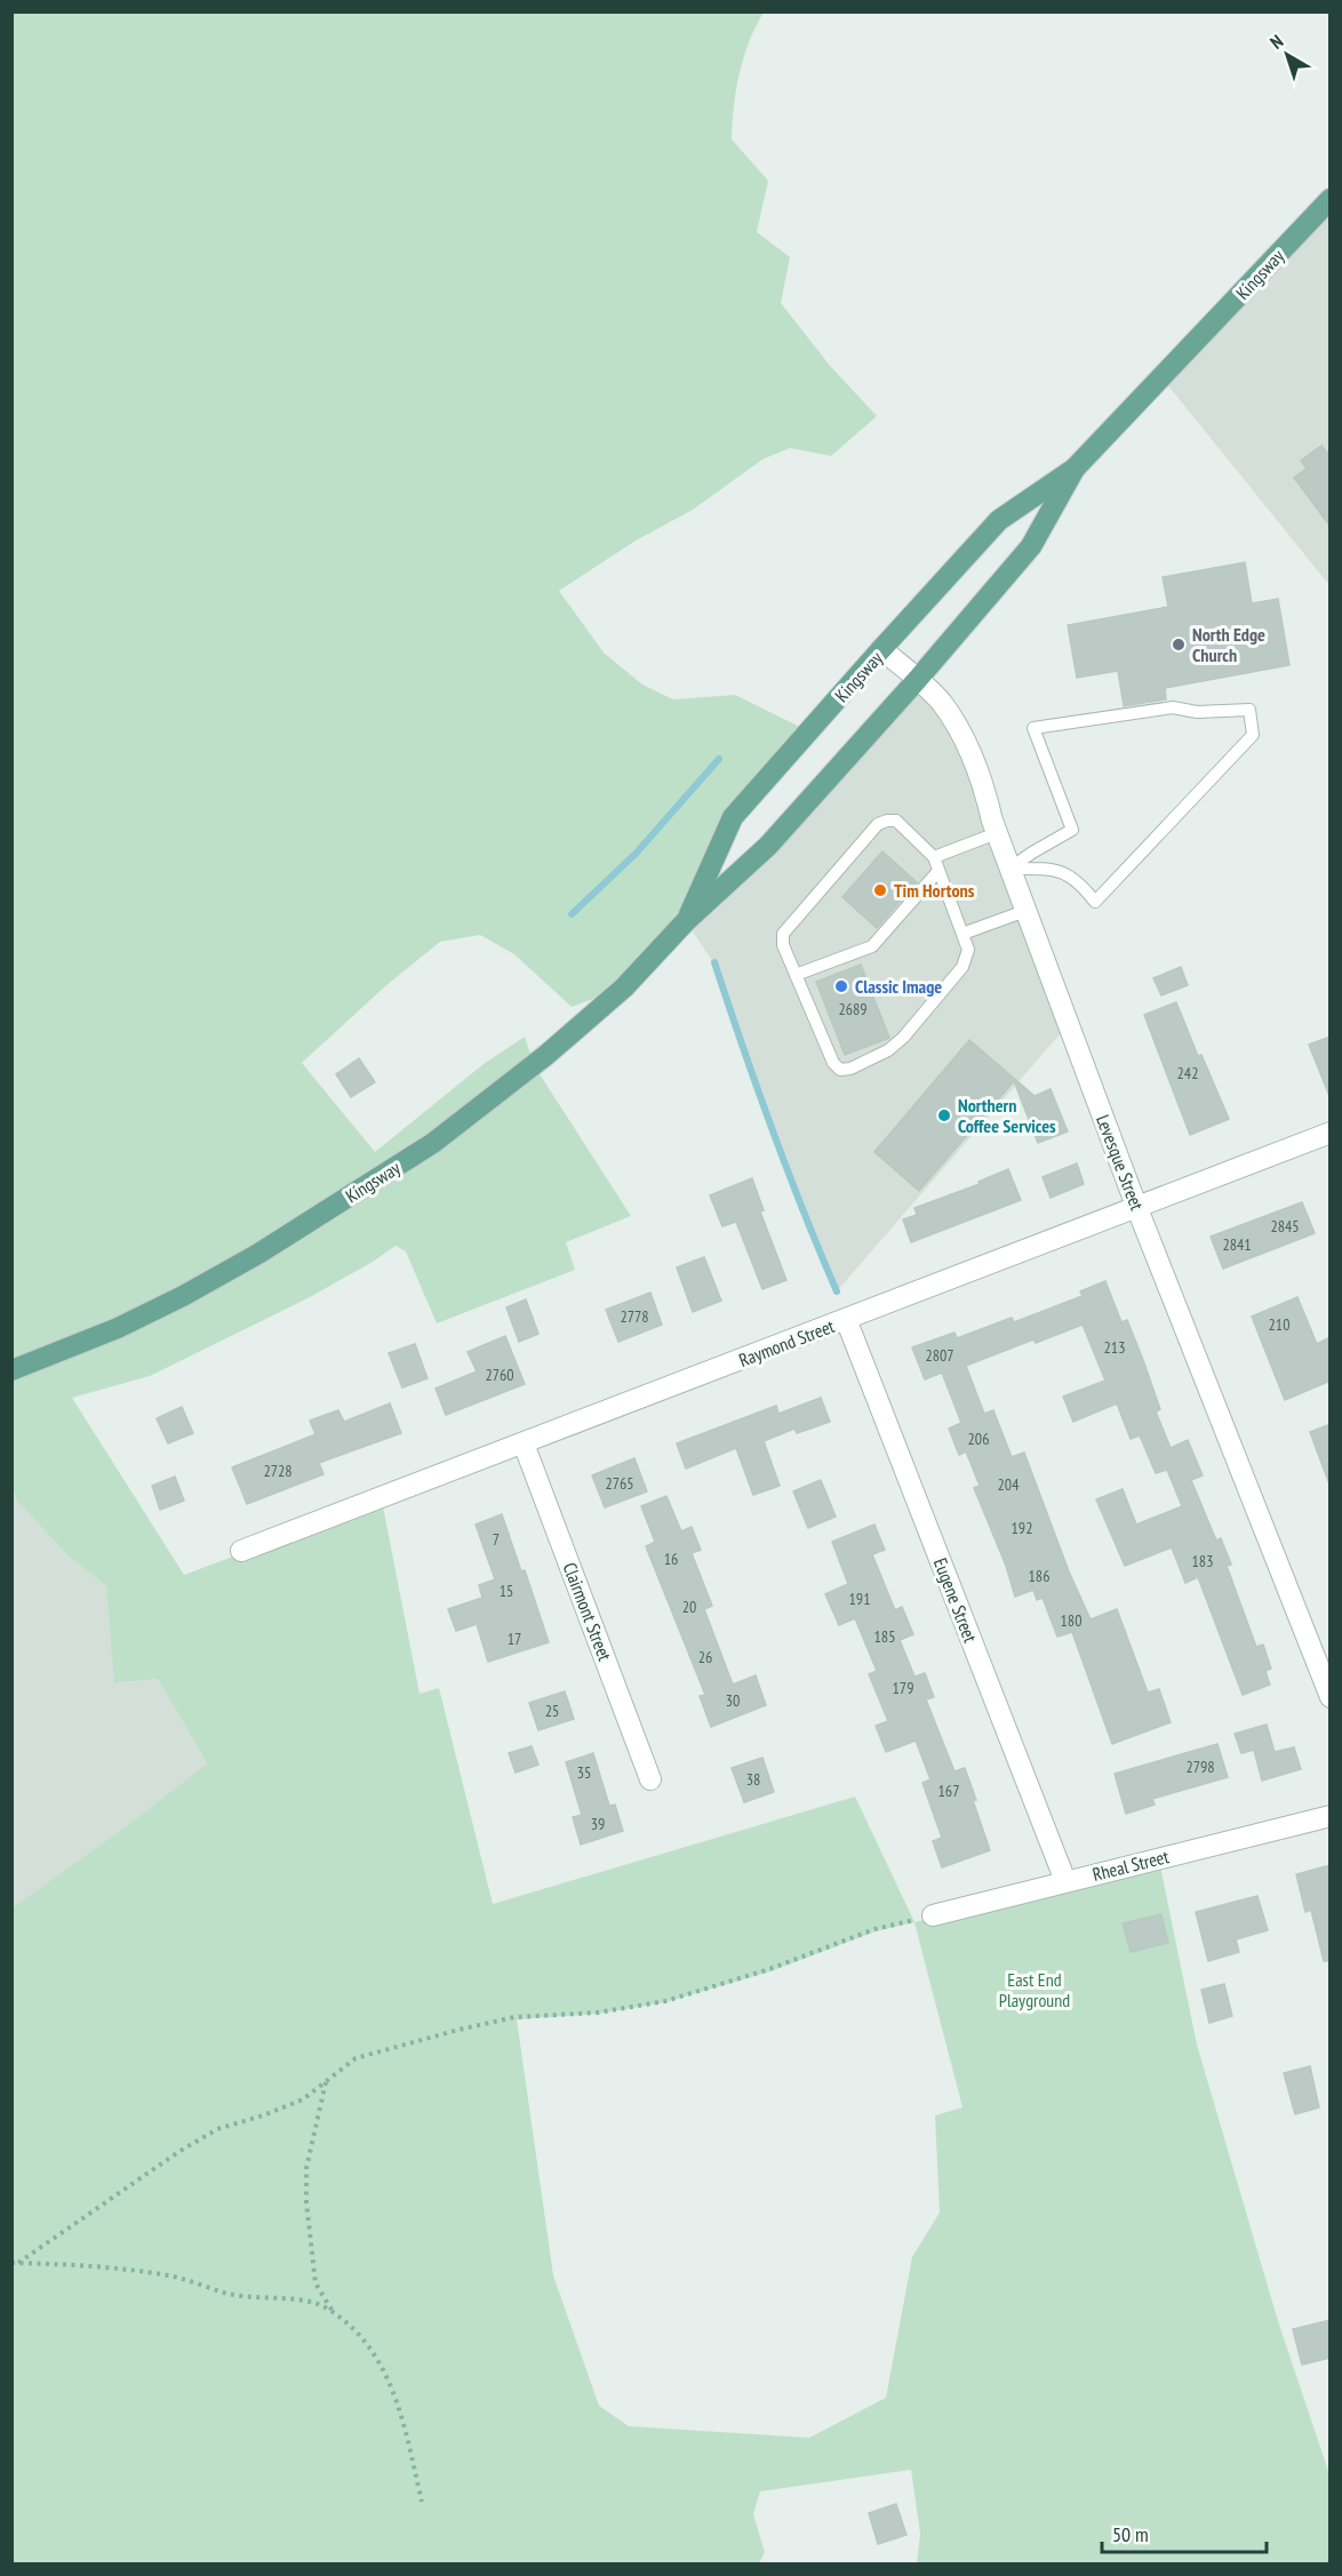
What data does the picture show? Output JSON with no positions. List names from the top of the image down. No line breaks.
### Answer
{"streets":{"main road":["Kingsway"],"street":["Levesque Street","Raymond Street","Eugene Street","Clairmont Street","Rheal Street"]},"crossings":[["Kingsway","Levesque Street"],["Levesque Street","Raymond Street"],["Raymond Street","Eugene Street"],["Raymond Street","Clairmont Street"],["Eugene Street","Rheal Street"]],"parks":["East End Playground"],"places":["North Edge Church","Tim Hortons","Classic Image","Northern Coffee Services"],"house_numbers":["2689","242","2845","2841","2778","210","213","2807","2760","206","2728","2765","204","192","7","16","183","186","15","191","20","180","185","17","26","179","30","25","2798","35","38","167","39"],"scale_bar":"50 m","north":"top left"}
